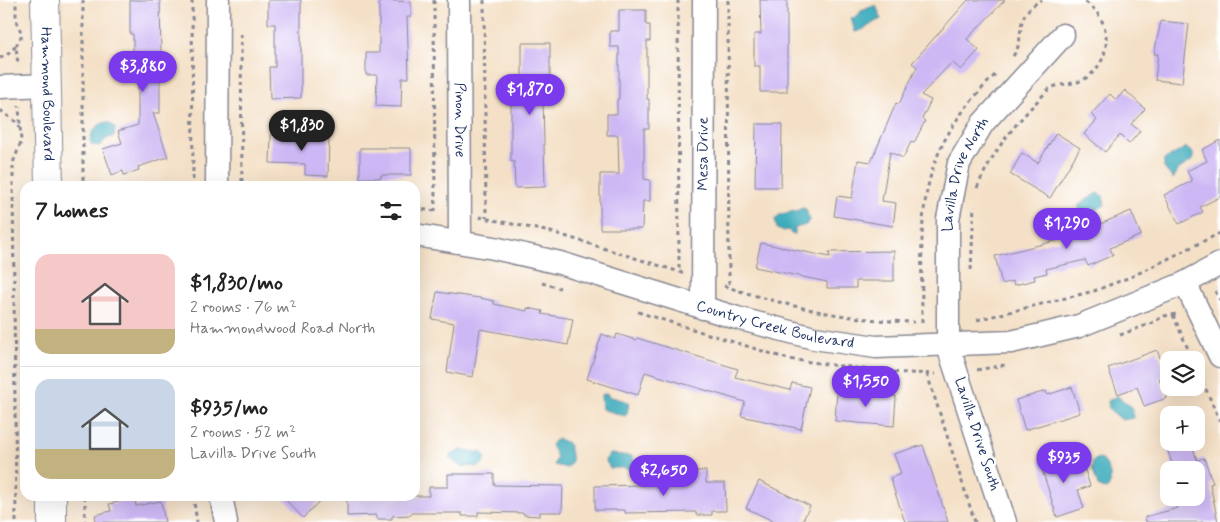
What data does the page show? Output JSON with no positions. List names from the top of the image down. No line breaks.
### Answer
{"streets":{"street":["Hammond Boulevard","Pinon Drive","Mesa Drive","Lavilla Drive North","Country Creek Boulevard","Lavilla Drive South"]},"crossings":[["Pinon Drive","Country Creek Boulevard"],["Mesa Drive","Country Creek Boulevard"],["Lavilla Drive North","Country Creek Boulevard"],["Lavilla Drive North","Lavilla Drive South"],["Country Creek Boulevard","Lavilla Drive South"]],"page":{"price":["$3,880","$1,870","$1,830","$1,290","$1,550","$935","$2,650"],"heading":"7 homes","list":[{"name":"$1,830/mo","note":"2 rooms · 76 m² · Hammondwood Road North"},{"name":"$935/mo","note":"2 rooms · 52 m² · Lavilla Drive South"}],"map_buttons":["+","−"]}}
